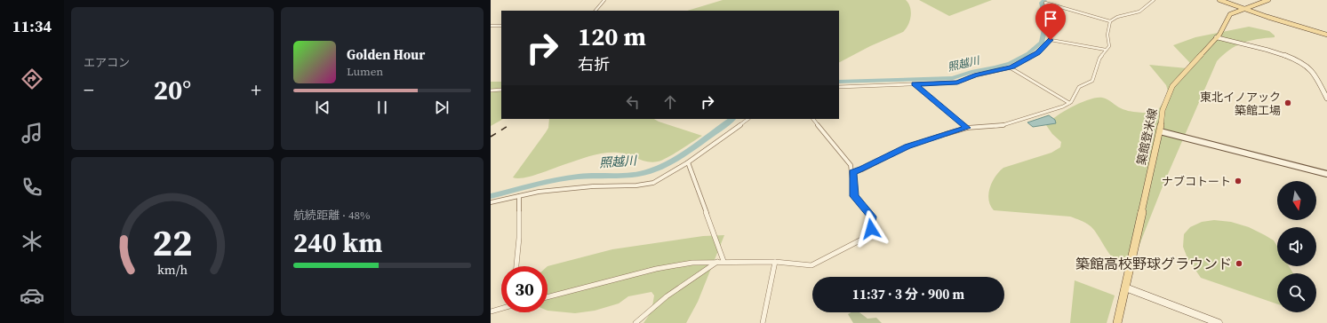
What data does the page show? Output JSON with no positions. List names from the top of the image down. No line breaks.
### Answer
{"streets":{"main road":["築館登米線"]},"water":["照越川"],"places":["東北イノアック 築館工場","ナブコトート","築館高校野球グラウンド"],"north":"bottom","page":{"tabs":"11:34","tile":["エアコン",["航続距離 · 48%","240 km"]],"turn":["120 m","右折"],"song":["Golden Hour","Lumen"],"heat":["−","20°","+"],"limit":"30","trip":"11:37 · 3 分 · 900 m","gauge":["22","km/h"]}}
